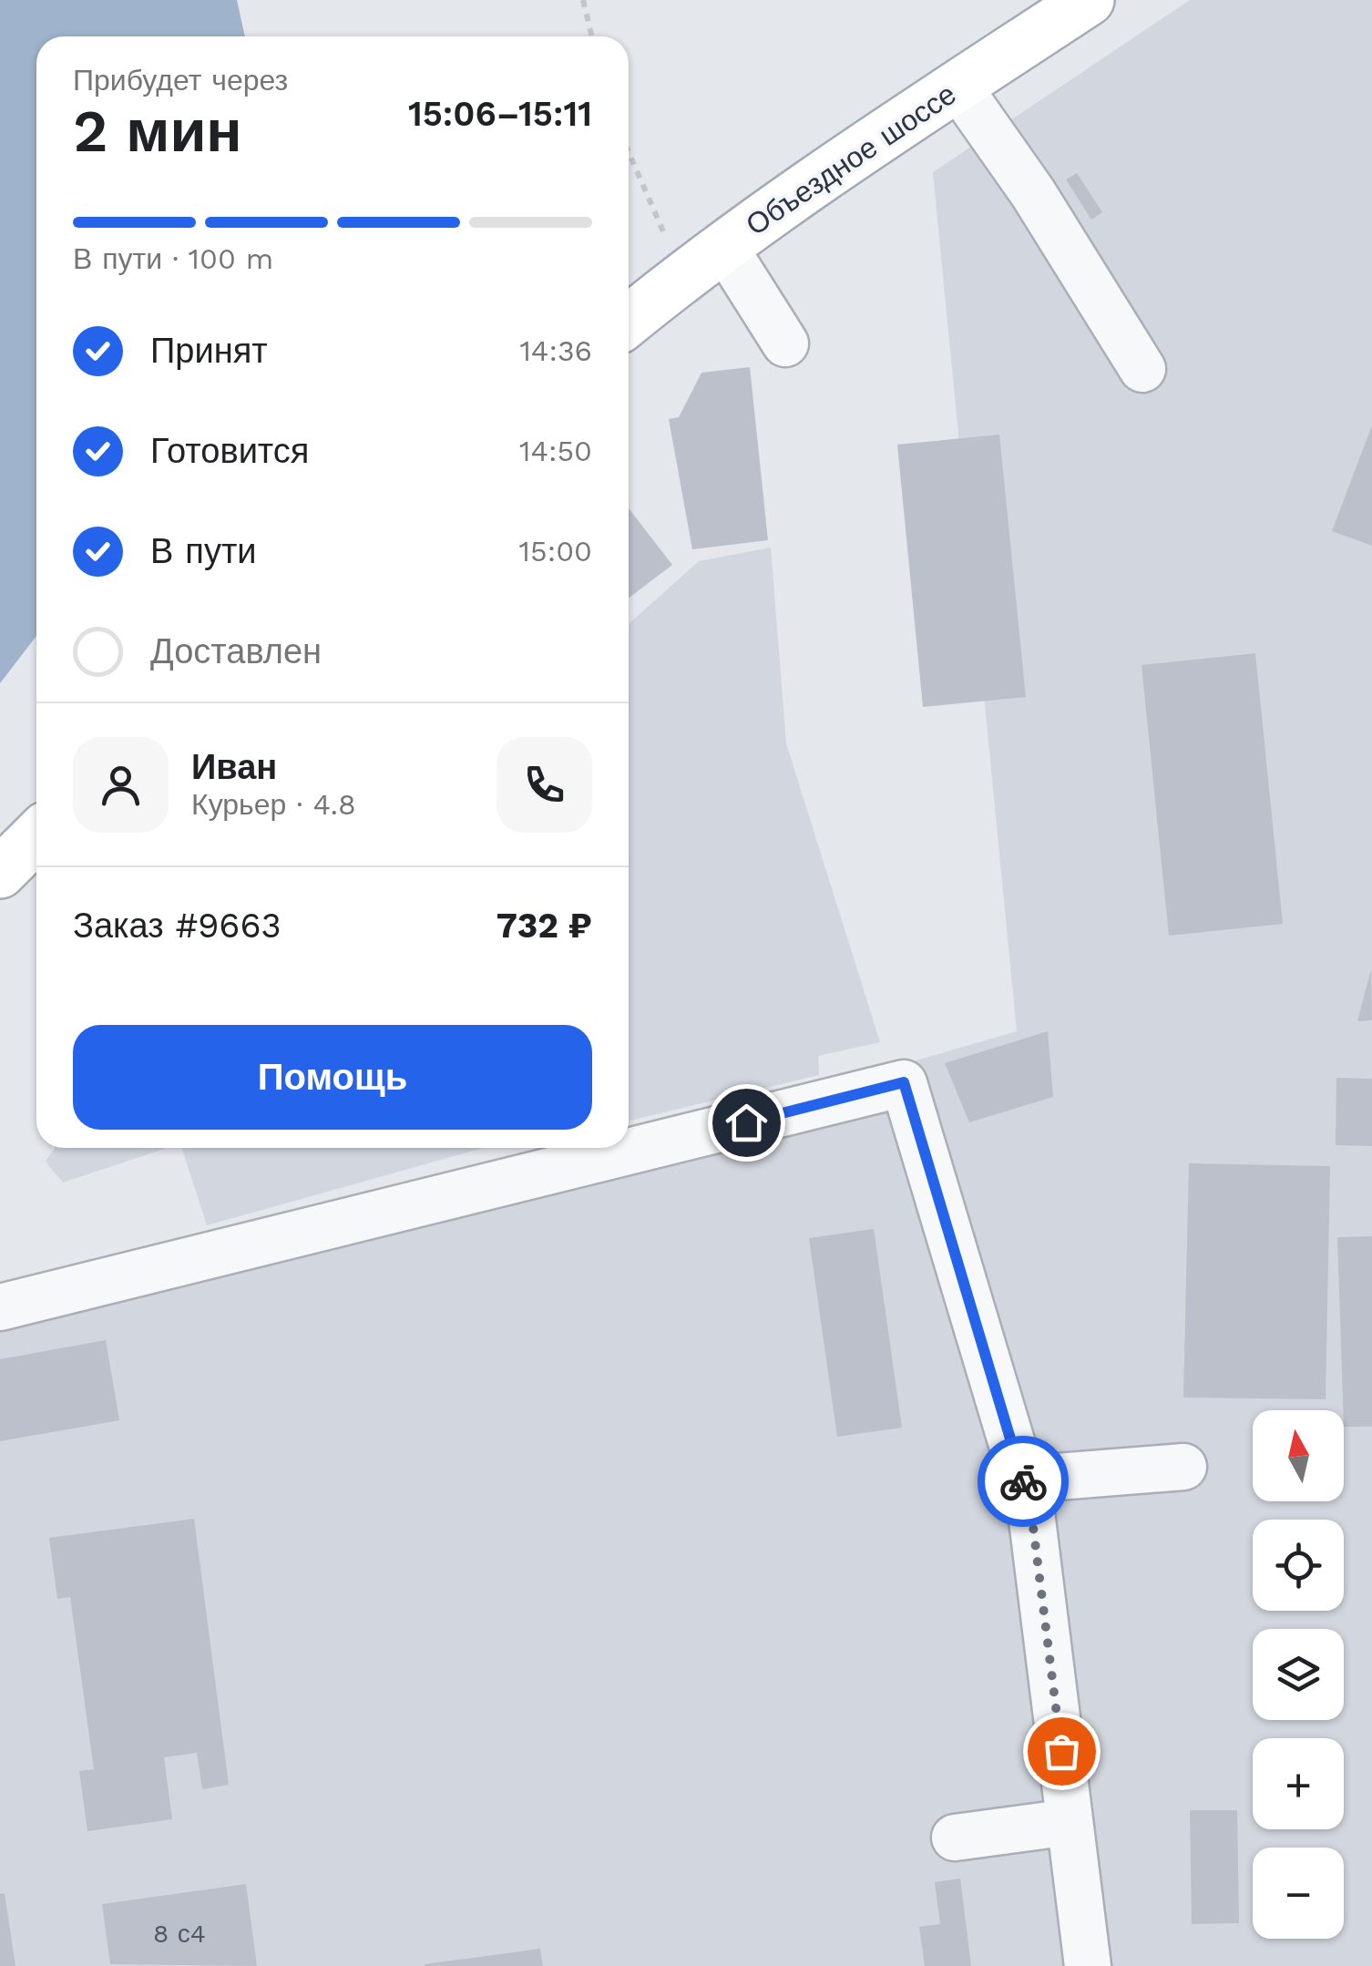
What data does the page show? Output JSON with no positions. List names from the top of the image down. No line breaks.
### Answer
{"streets":{"main road":["Объездное шоссе"]},"house_numbers":["8 с4"],"north":"top","page":{"heading":["2 мин","Прибудет через","15:06–15:11"],"panel":["Иван","Курьер · 4.8","Заказ #9663","732 ₽"],"bar":"В пути · 100 m","list":[["Принят","14:36"],["Готовится","14:50"],["В пути","15:00"],"Доставлен"],"buttons":"Помощь","map_buttons":["+","−"]}}
